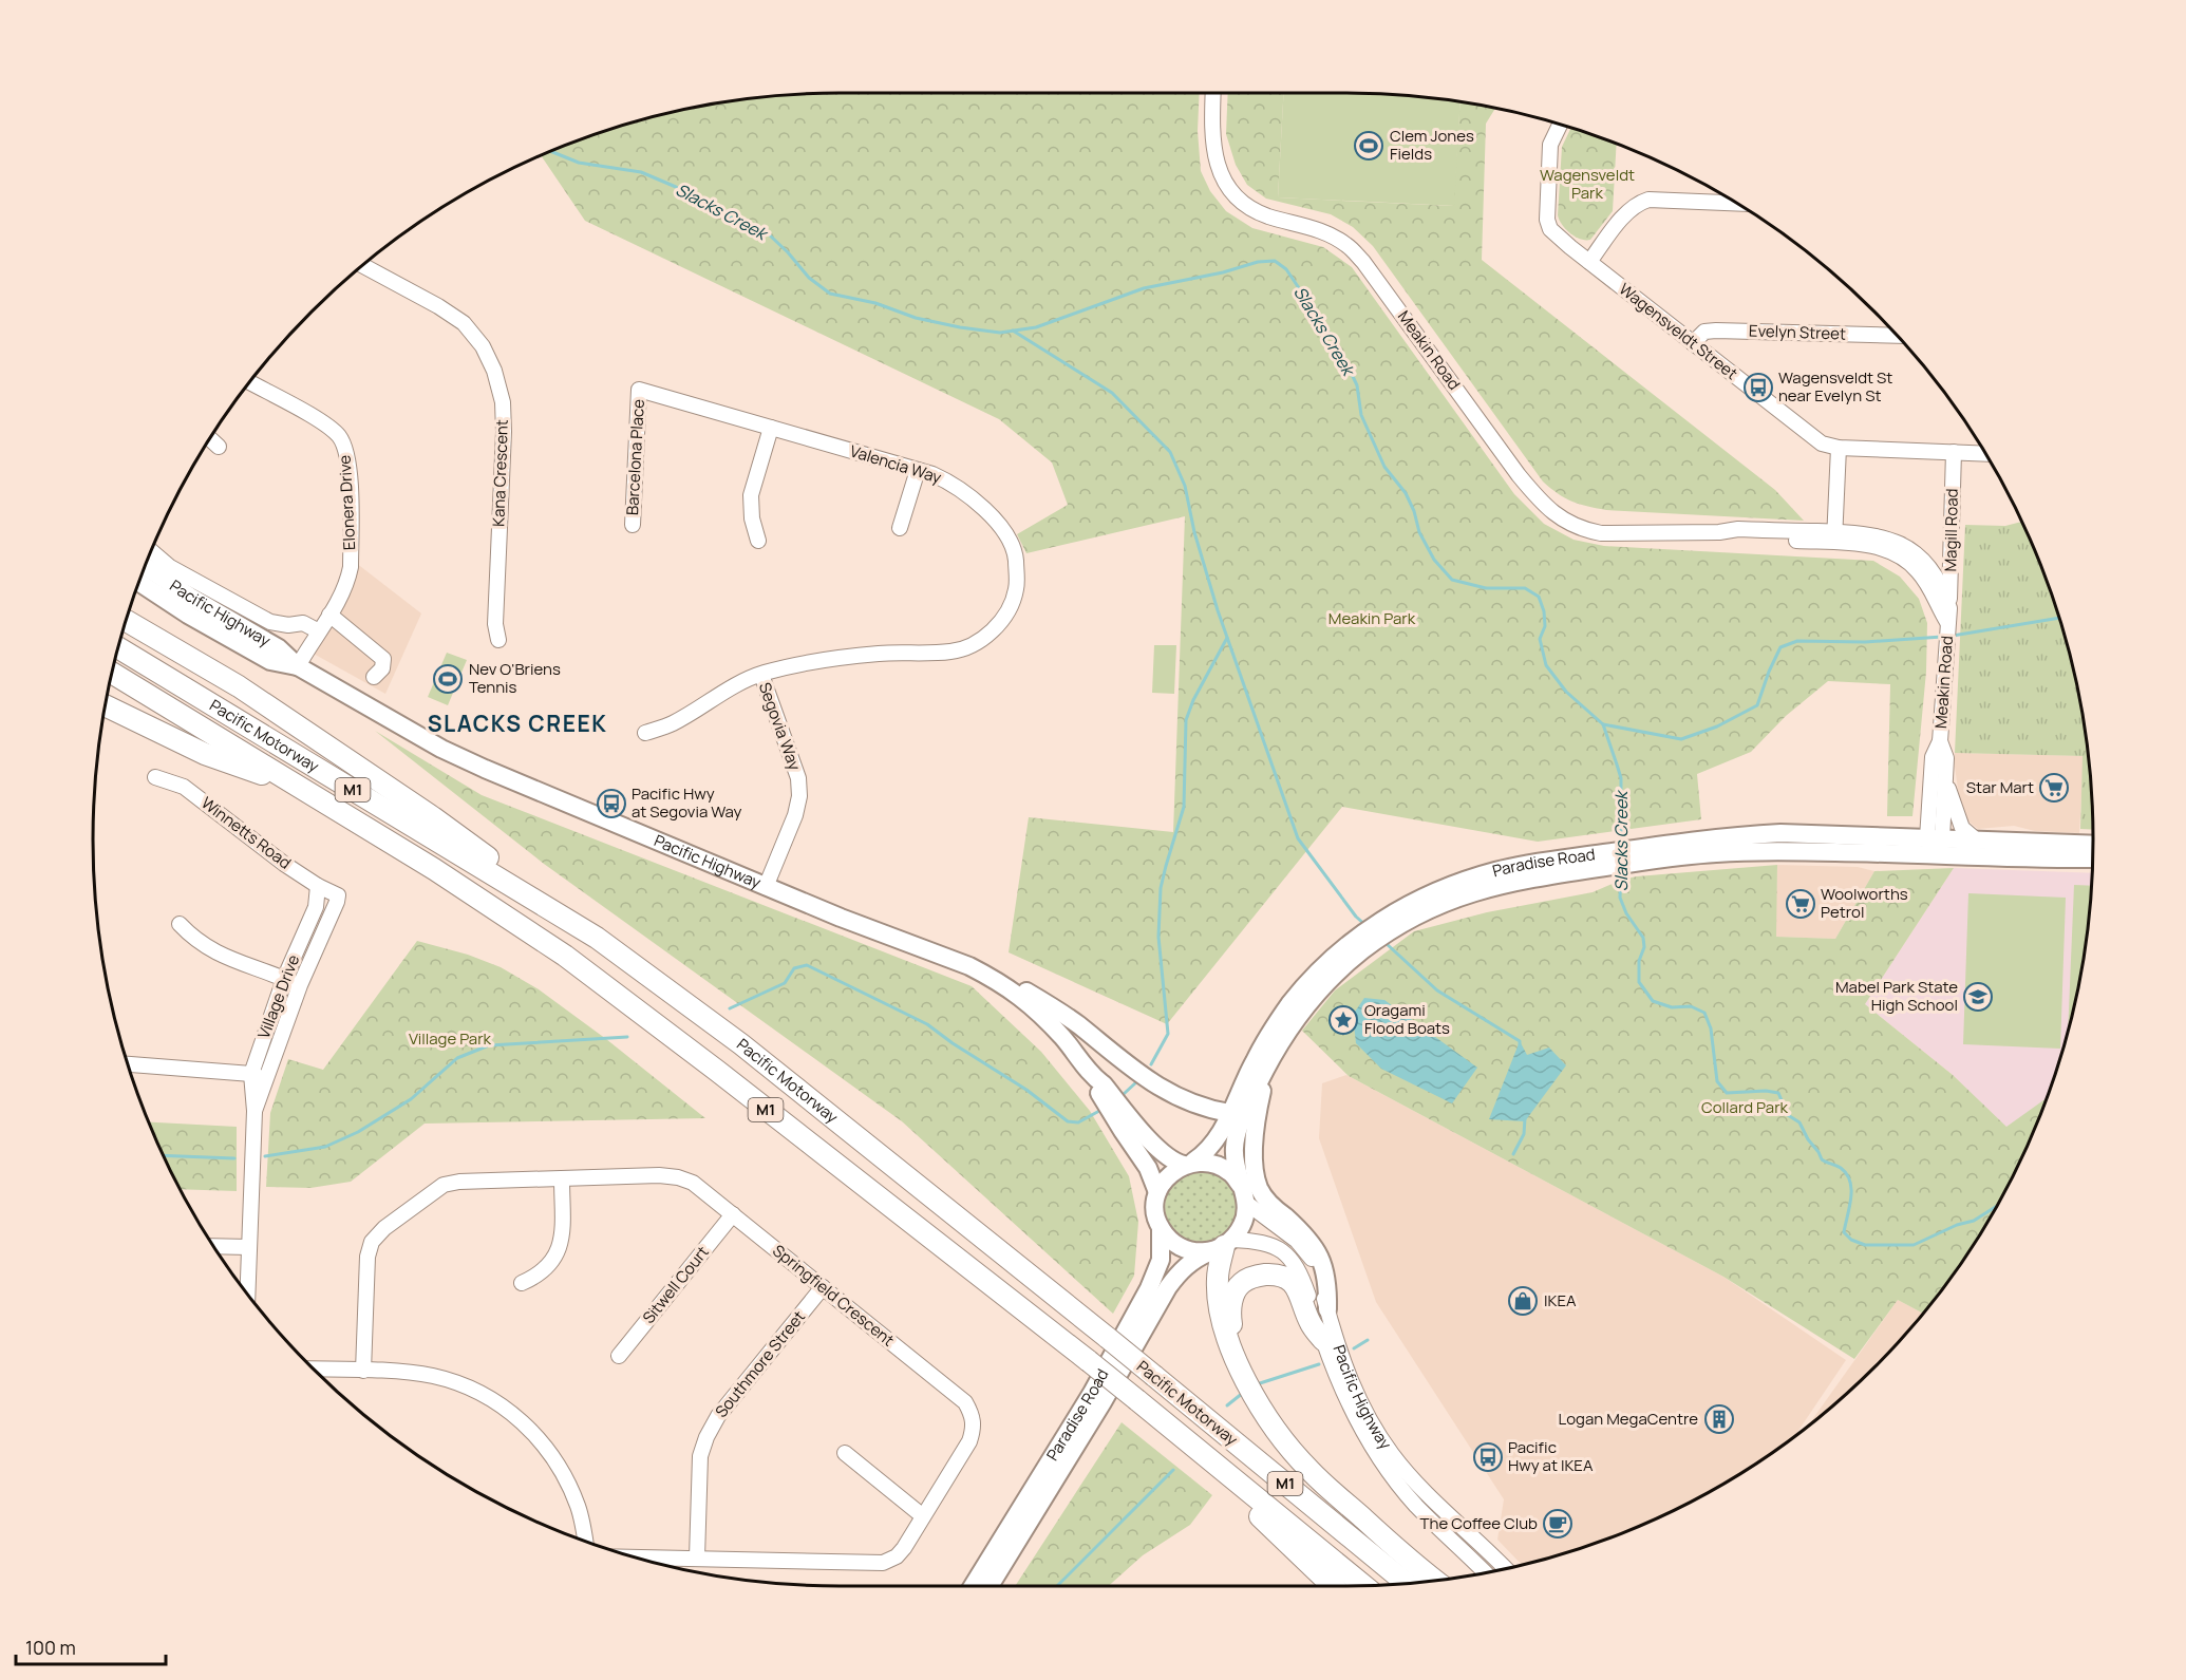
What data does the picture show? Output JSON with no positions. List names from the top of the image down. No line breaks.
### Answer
{"streets":{"highway":["Pacific Motorway","M1"],"main road":["Pacific Highway","Paradise Road"],"street":["Wagensveldt Street","Evelyn Street","Meakin Road","Barcelona Place","Valencia Way","Kana Crescent","Elonera Drive","Magill Road","Segovia Way","Winnetts Road","Village Drive","Sitwell Court","Springfield Crescent","Southmore Street"]},"crossings":[["Wagensveldt Street","Evelyn Street"],["Wagensveldt Street","Magill Road"],["Meakin Road","Magill Road"],["Meakin Road","Paradise Road"],["Barcelona Place","Valencia Way"],["Valencia Way","Segovia Way"],["Elonera Drive","Pacific Highway"],["Pacific Highway","Segovia Way"],["Pacific Highway","Paradise Road"],["Winnetts Road","Village Drive"],["Sitwell Court","Springfield Crescent"],["Springfield Crescent","Southmore Street"]],"districts":["SLACKS CREEK"],"water":["Slacks Creek"],"parks":["Wagensveldt Park","Meakin Park","Village Park","Collard Park"],"places":{"sports":["Clem Jones Fields","Nev O'Briens Tennis"],"bus stop":["Wagensveldt St near Evelyn St","Pacific Hwy at Segovia Way","Pacific Hwy at IKEA"],"supermarket":["Star Mart","Woolworths Petrol"],"school or university":["Mabel Park State High School"],"place":["Oragami Flood Boats"],"shop":["IKEA"],"building":["Logan MegaCentre"],"cafe":["The Coffee Club"]},"scale_bar":"100 m"}
